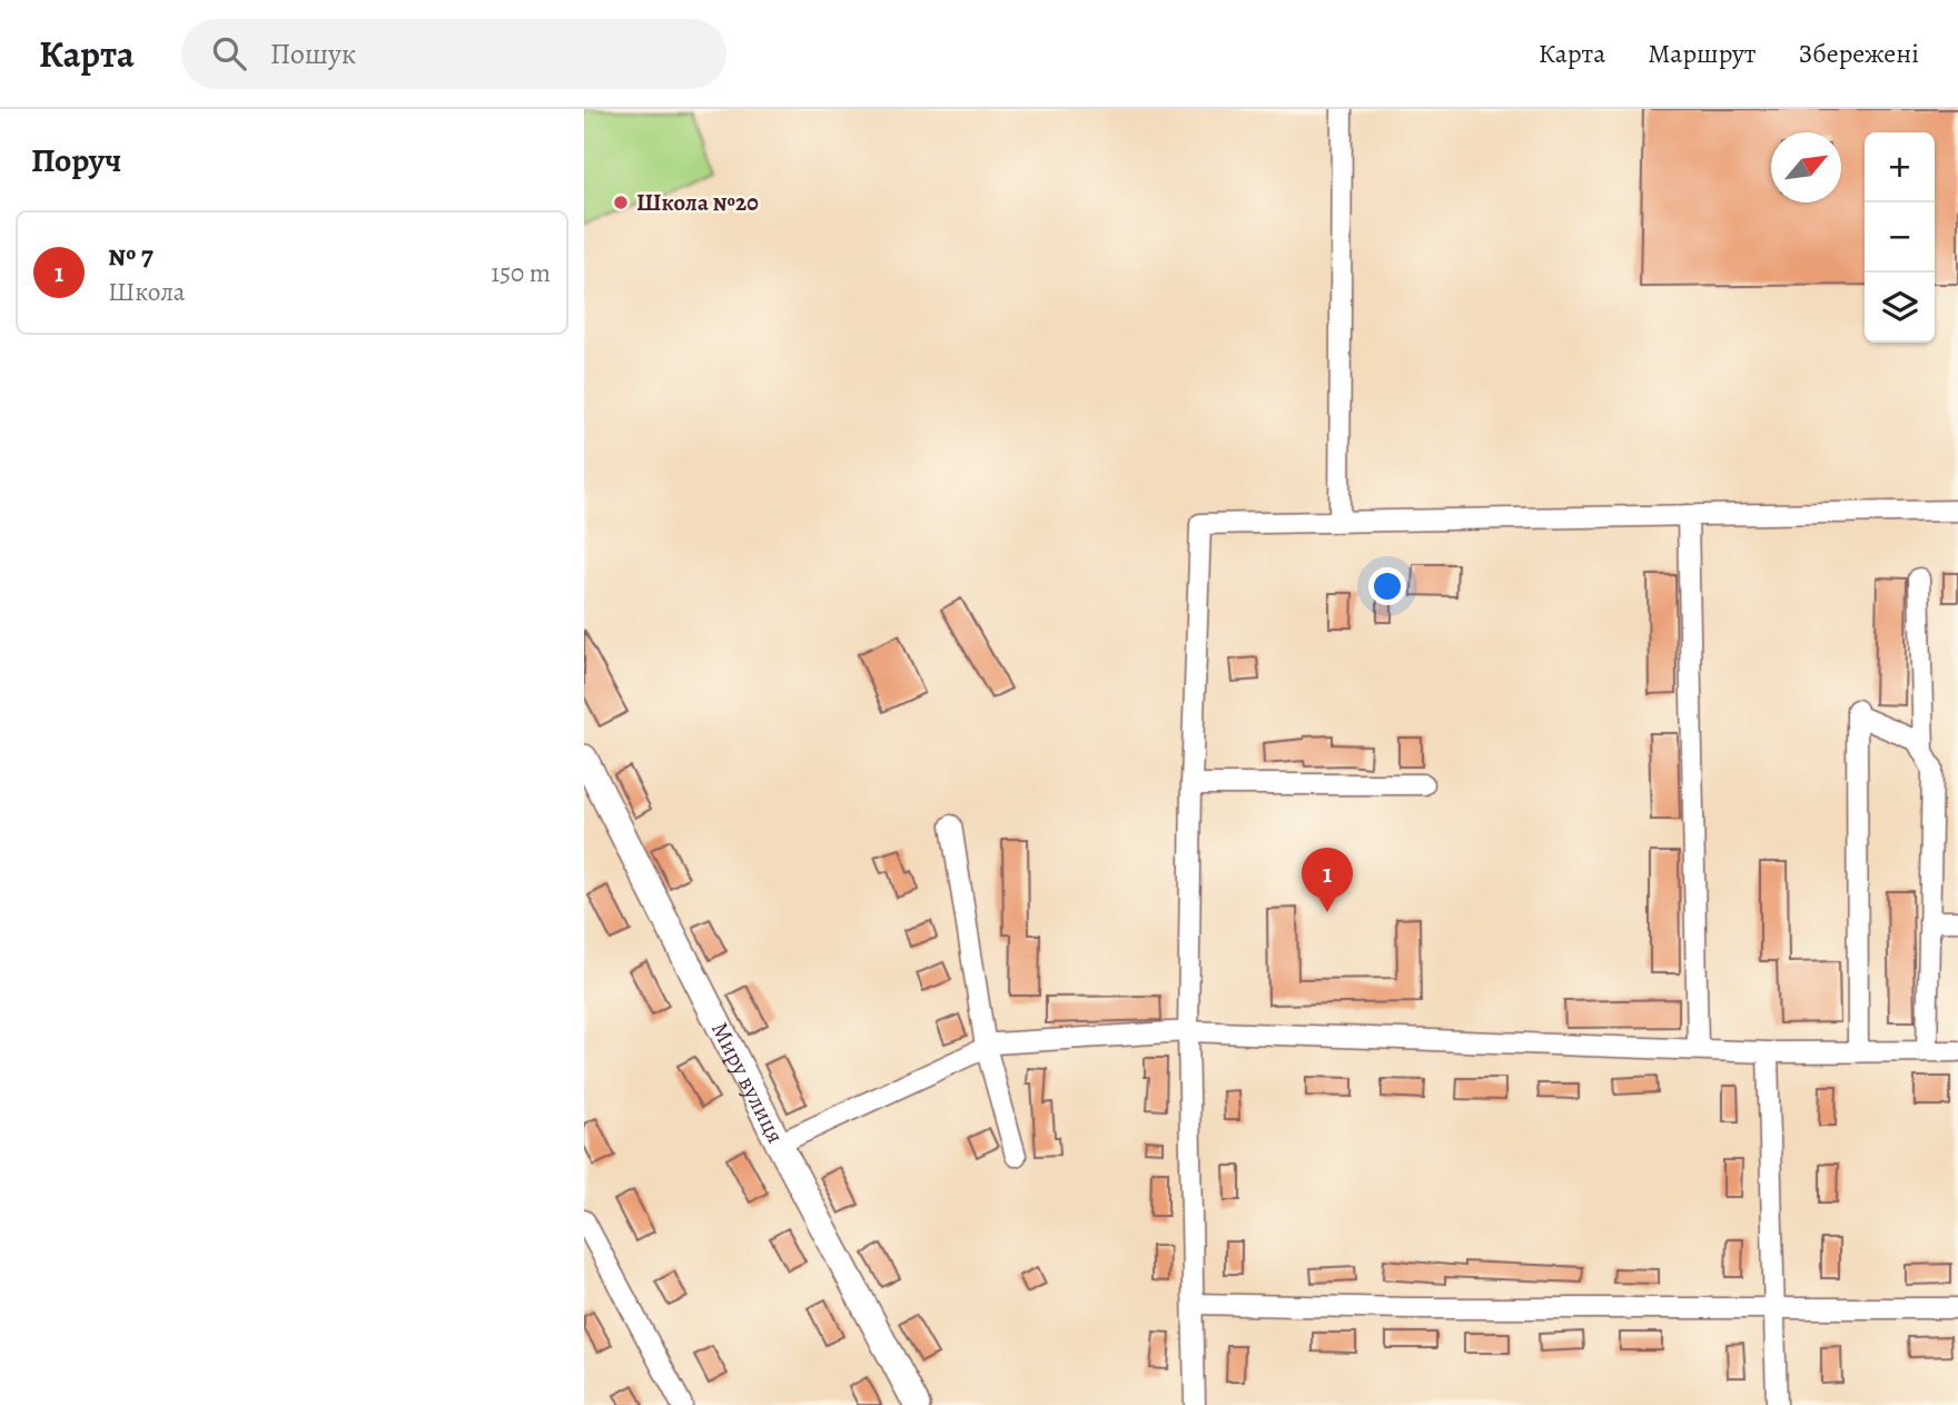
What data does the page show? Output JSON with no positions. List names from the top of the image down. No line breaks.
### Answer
{"streets":{"main road":["Миру вулиця"]},"places":["Школа №20"],"north":"top right","page":{"header":"Карта","search":"Пошук","nav":["Карта","Маршрут","Збережені"],"heading":"Поруч","map_buttons":["+","−"],"list":[{"mark":"1","name":"№ 7","note":"Школа","value":"150 m"}],"pins":"1"}}
